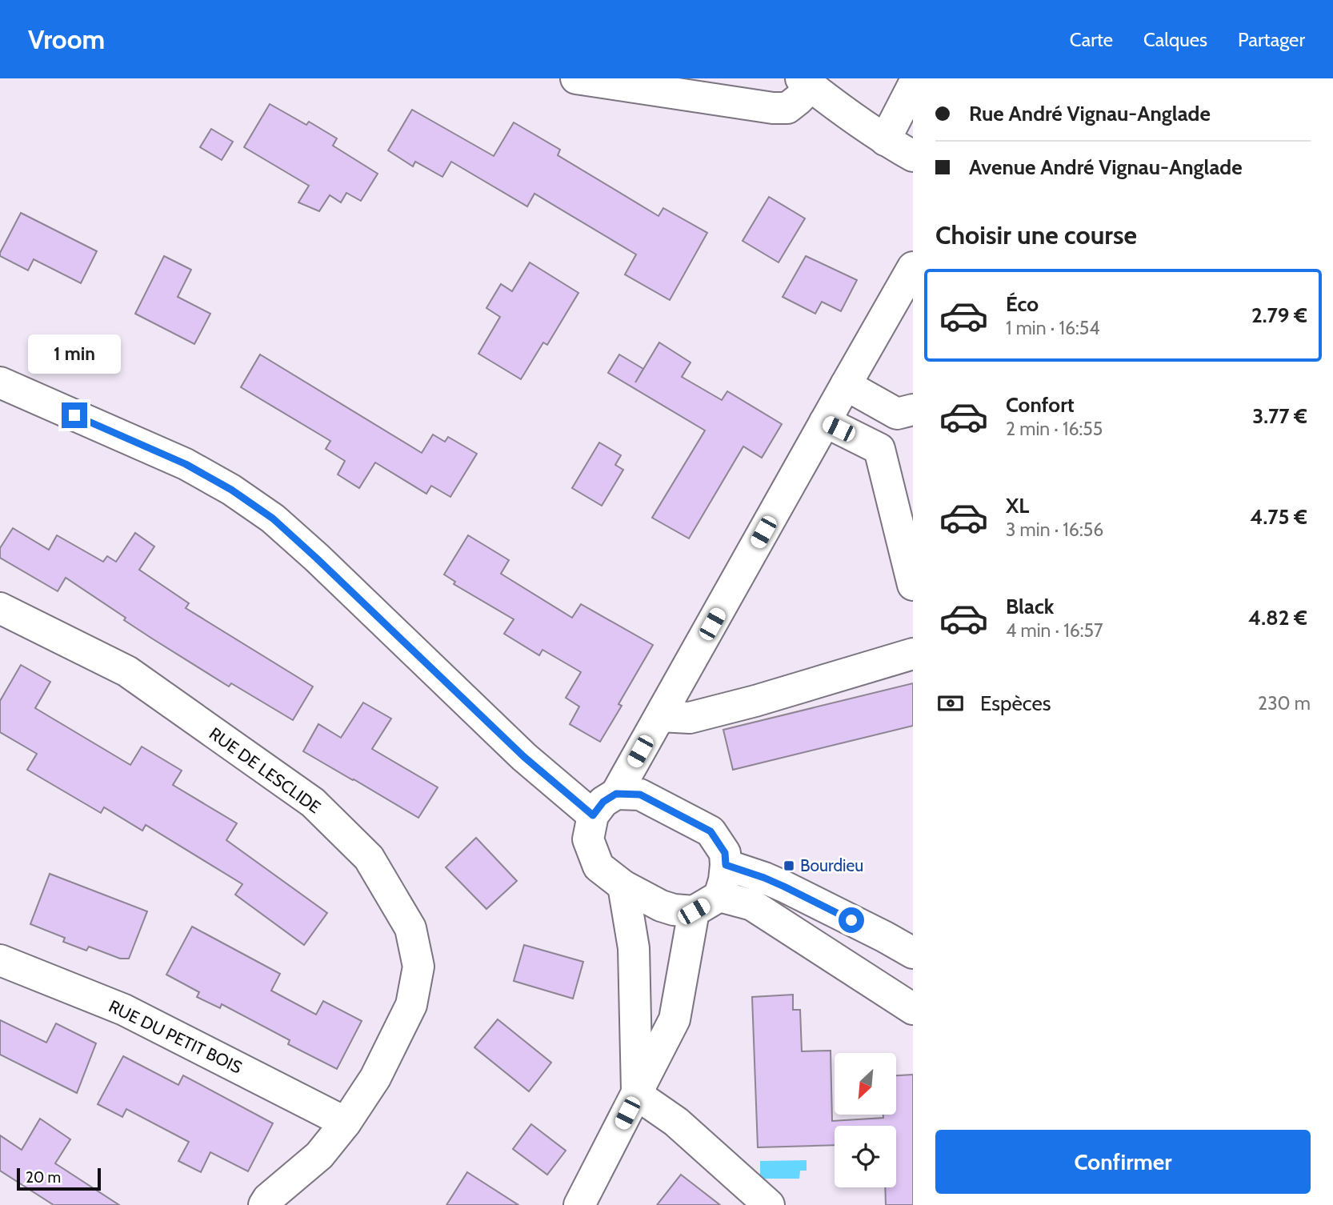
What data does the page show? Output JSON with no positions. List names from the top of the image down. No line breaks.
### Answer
{"streets":{"street":["RUE DE LESCLIDE","RUE DU PETIT BOIS"]},"crossings":[["RUE DE LESCLIDE","RUE DU PETIT BOIS"]],"places":{"transit":["Bourdieu"]},"scale_bar":"20 m","north":"bottom left","page":{"header":"Vroom","nav":["Carte","Calques","Partager"],"banner":["Rue André Vignau-Anglade","Avenue André Vignau-Anglade"],"heading":"Choisir une course","list":[{"name":"Éco","note":"1 min · 16:54","value":"2.79 €"},{"name":"Confort","note":"2 min · 16:55","value":"3.77 €"},{"name":"XL","note":"3 min · 16:56","value":"4.75 €"},{"name":"Black","note":"4 min · 16:57","value":"4.82 €"}],"bubble":"1 min","pay":["Espèces","230 m"],"buttons":"Confirmer","scale":"20 m"}}
